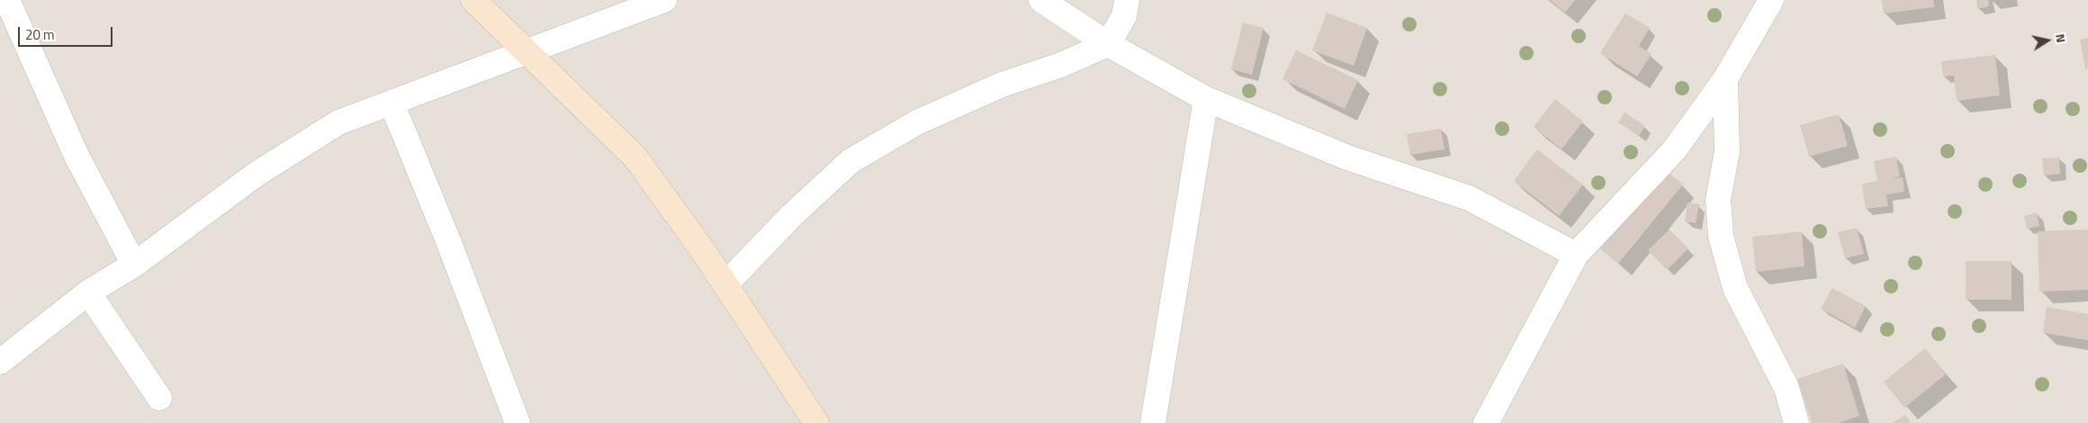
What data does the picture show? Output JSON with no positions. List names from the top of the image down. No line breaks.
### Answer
{"scale_bar":"20 m","north":"right"}
